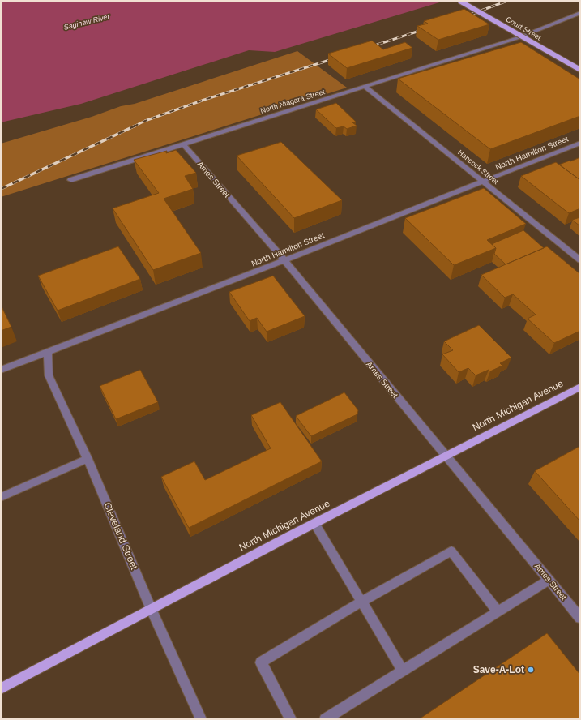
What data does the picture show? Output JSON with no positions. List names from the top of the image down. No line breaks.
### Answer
{"streets":{"main road":["Court Street","North Michigan Avenue"],"street":["North Niagara Street","North Hamilton Street","Hancock Street","Ames Street","Cleveland Street"]},"crossings":[["North Niagara Street","Hancock Street"],["North Niagara Street","Ames Street"],["North Hamilton Street","Hancock Street"],["North Hamilton Street","Ames Street"],["North Hamilton Street","Cleveland Street"],["Ames Street","North Michigan Avenue"],["North Michigan Avenue","Cleveland Street"]],"water":["Saginaw River"],"places":["Save-A-Lot"]}
